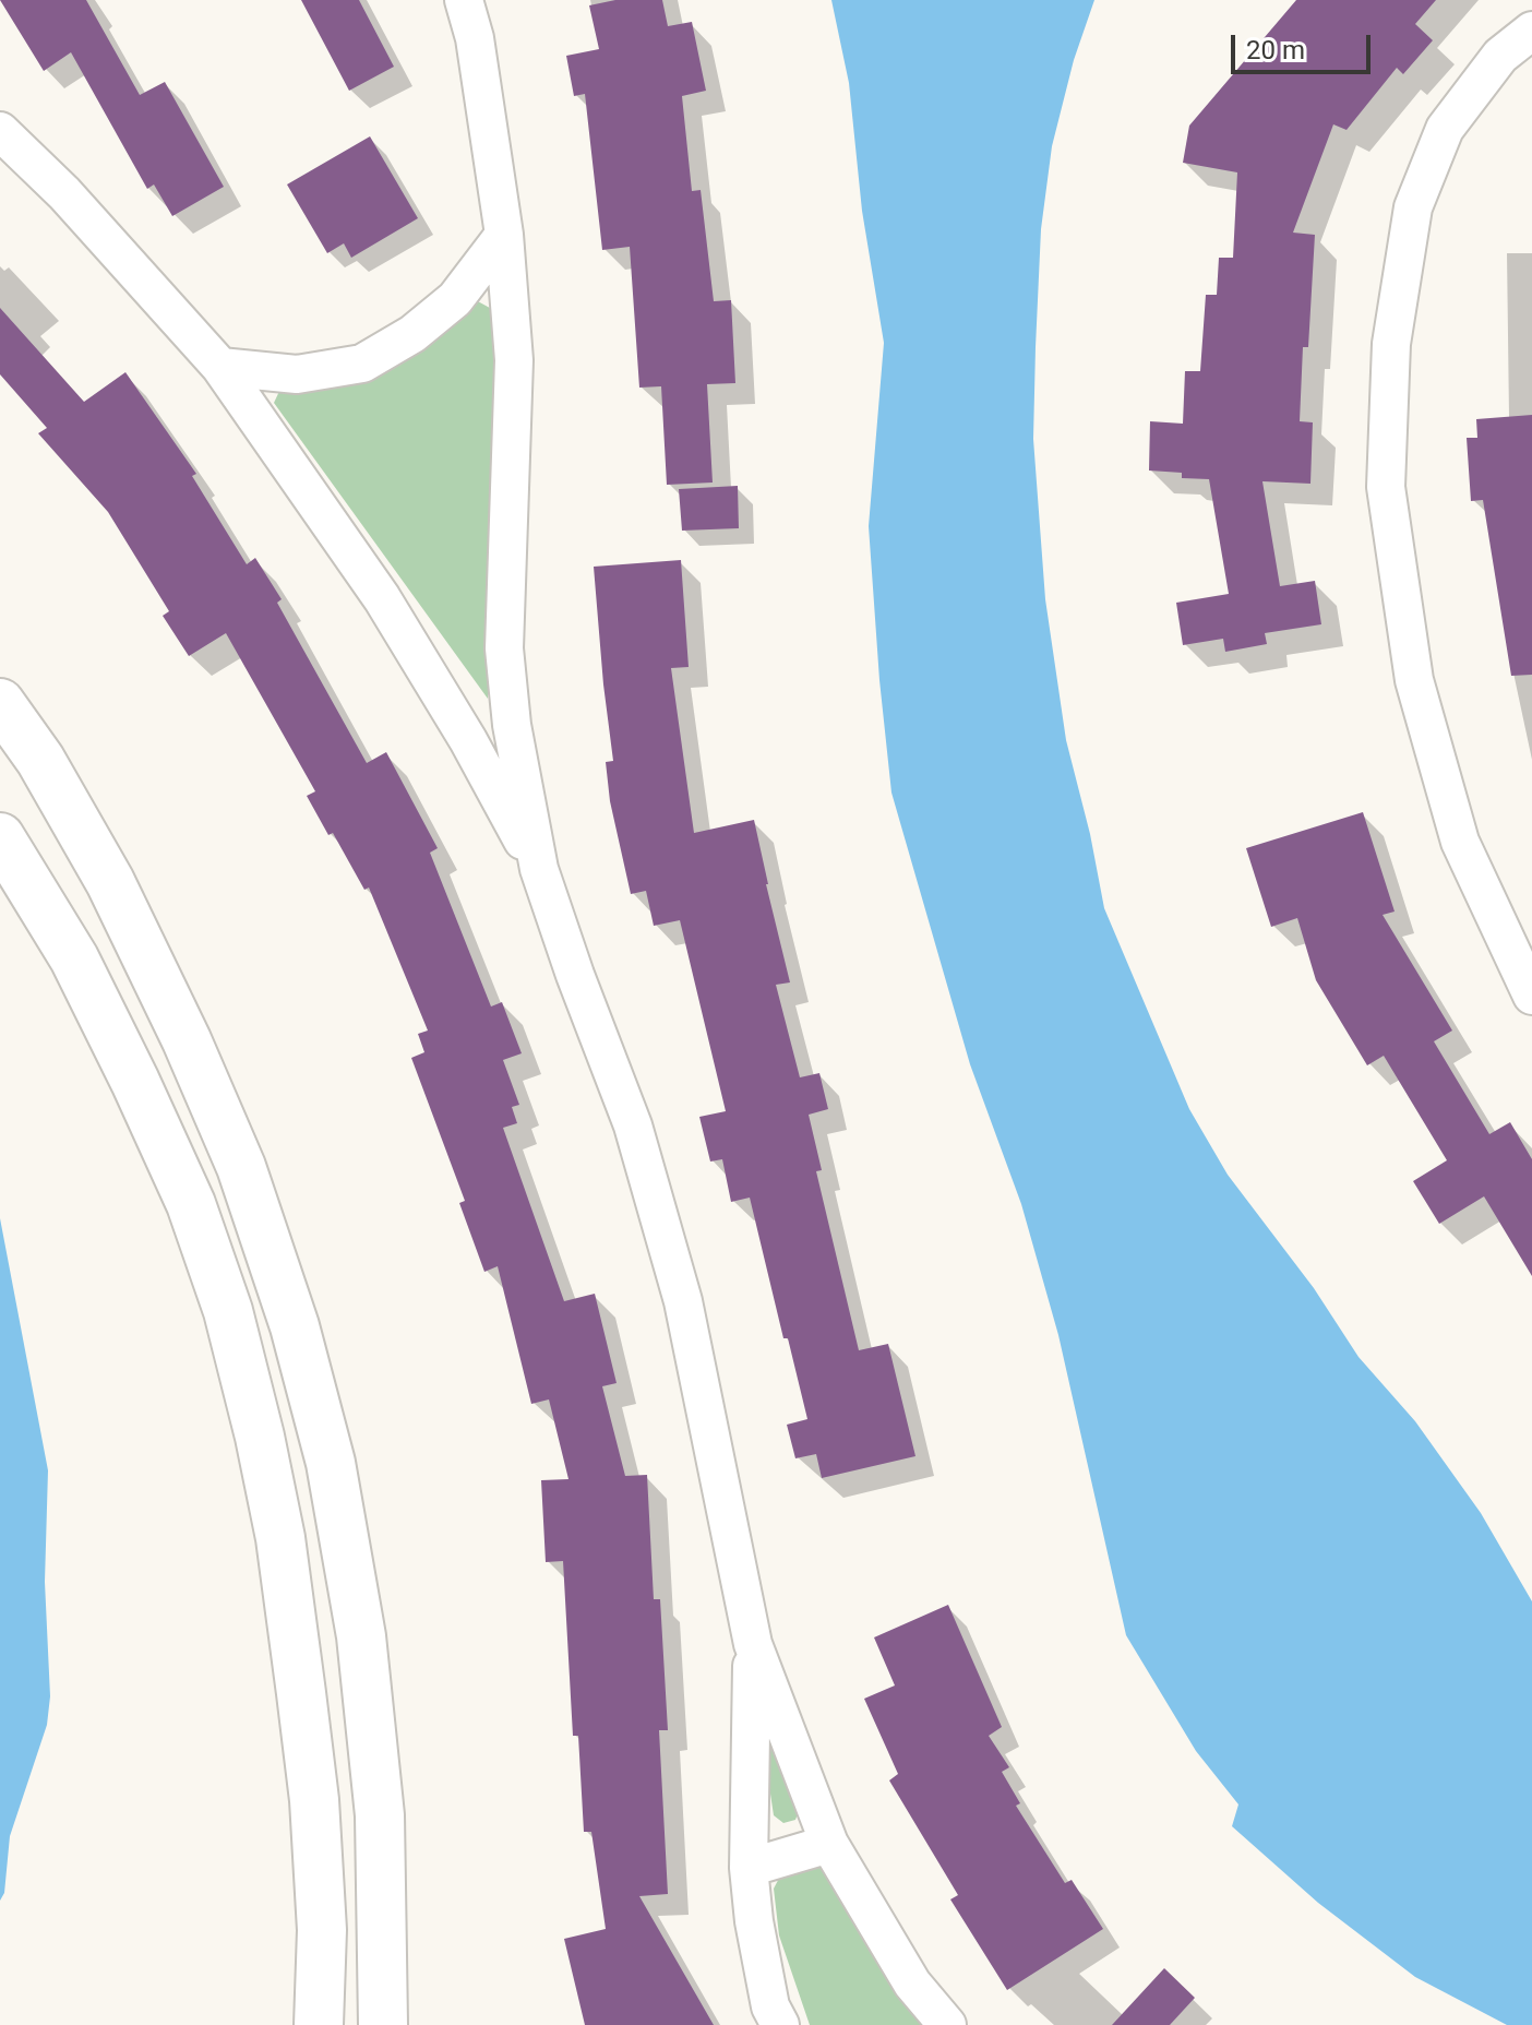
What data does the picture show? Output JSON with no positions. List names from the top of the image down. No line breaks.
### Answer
{"scale_bar":"20 m"}
